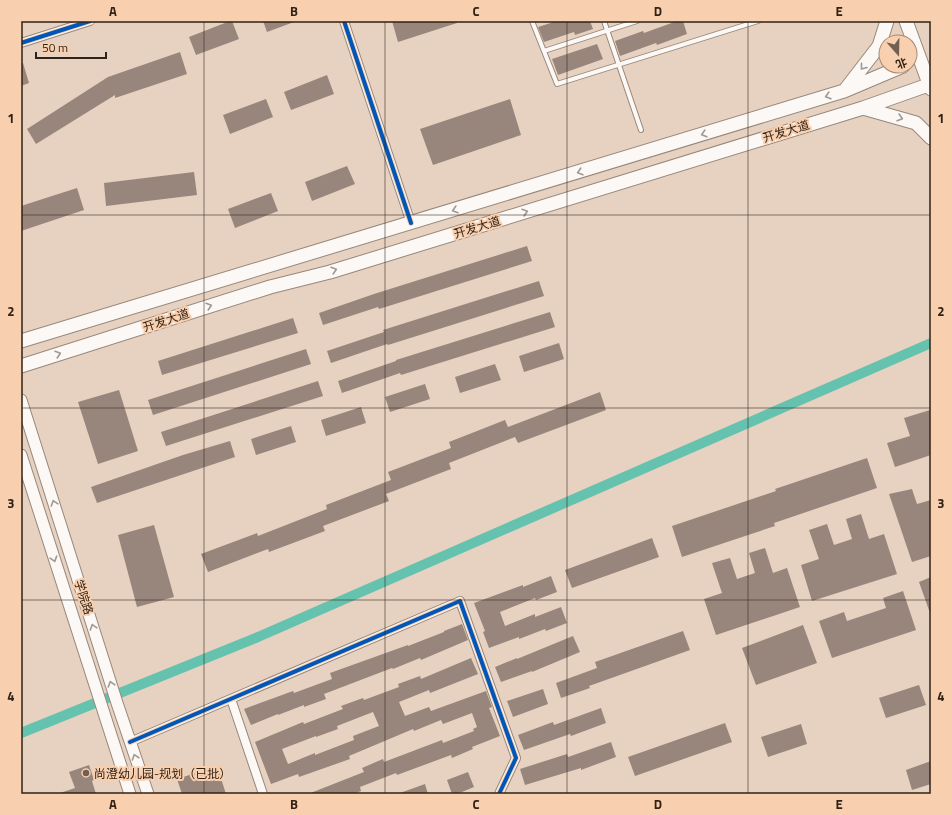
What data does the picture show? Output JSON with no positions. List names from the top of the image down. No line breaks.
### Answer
{"streets":{"main road":["开发大道","学院路"]},"places":["尚澄幼儿园-规划（已批）"],"scale_bar":"50 m","north":"bottom","grid":{"columns":["A","B","C","D","E"],"rows":["1","2","3","4"]}}
